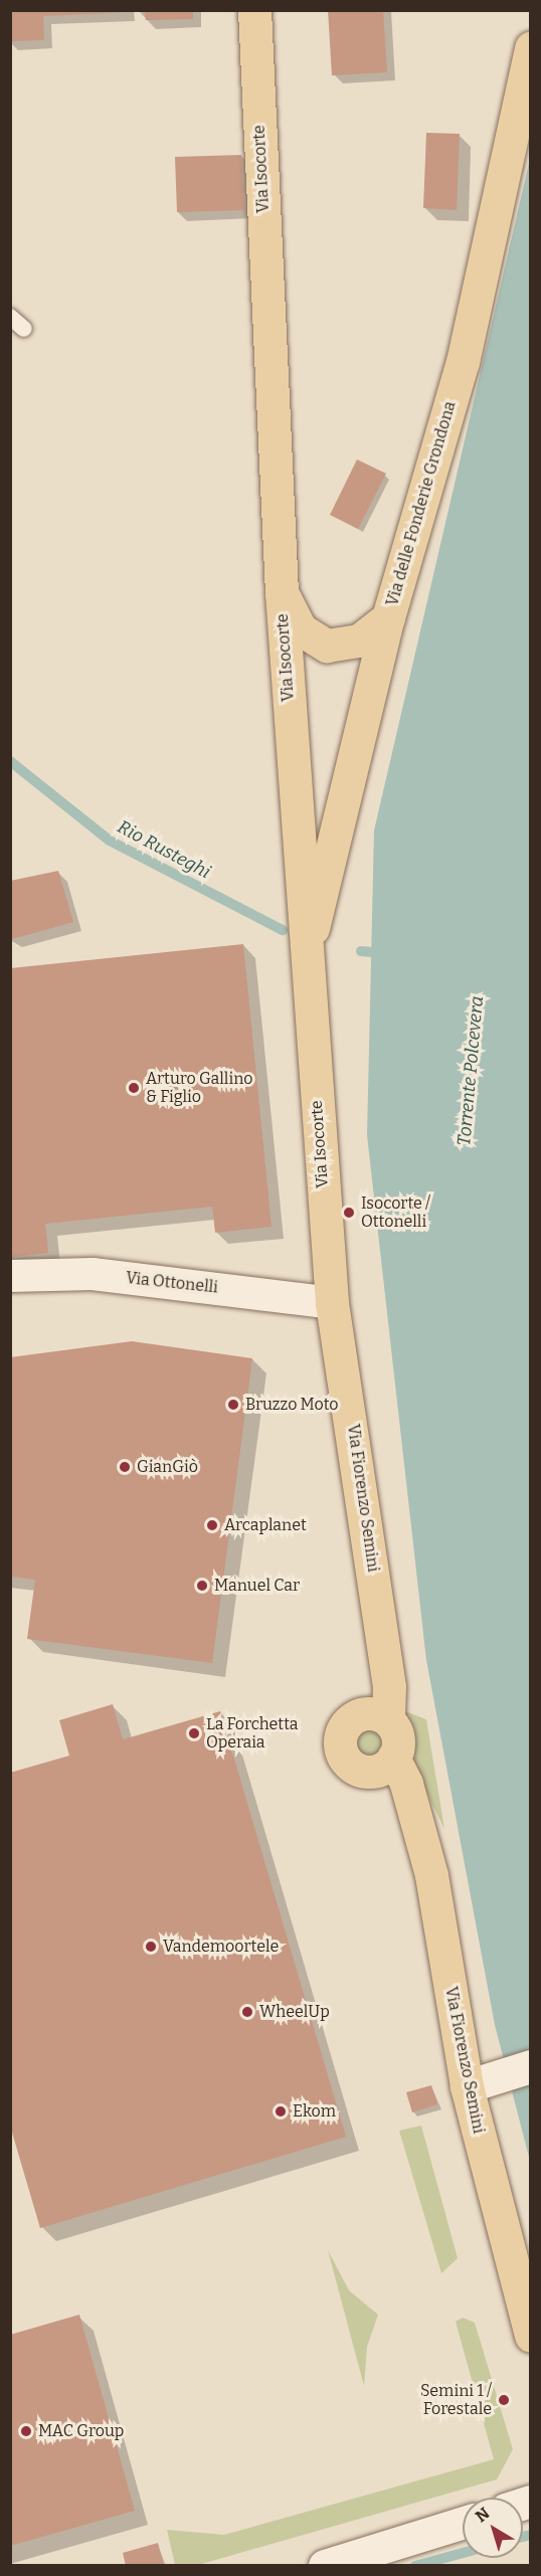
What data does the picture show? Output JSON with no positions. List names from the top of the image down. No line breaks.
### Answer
{"streets":{"main road":["Via Isocorte","Via delle Fonderie Grondona","Via Fiorenzo Semini"],"street":["Via Ottonelli"]},"crossings":[["Via Isocorte","Via delle Fonderie Grondona"],["Via Isocorte","Via Ottonelli"],["Via Isocorte","Via Fiorenzo Semini"],["Via Ottonelli","Via Fiorenzo Semini"]],"water":["Rio Rusteghi","Torrente Polcevera"],"places":["Arturo Gallino & Figlio","Isocorte / Ottonelli","Bruzzo Moto","GianGiò","Arcaplanet","Manuel Car","La Forchetta Operaia","Vandemoortele","WheelUp","Ekom","Semini 1 / Forestale","MAC Group"],"north":"top left"}
